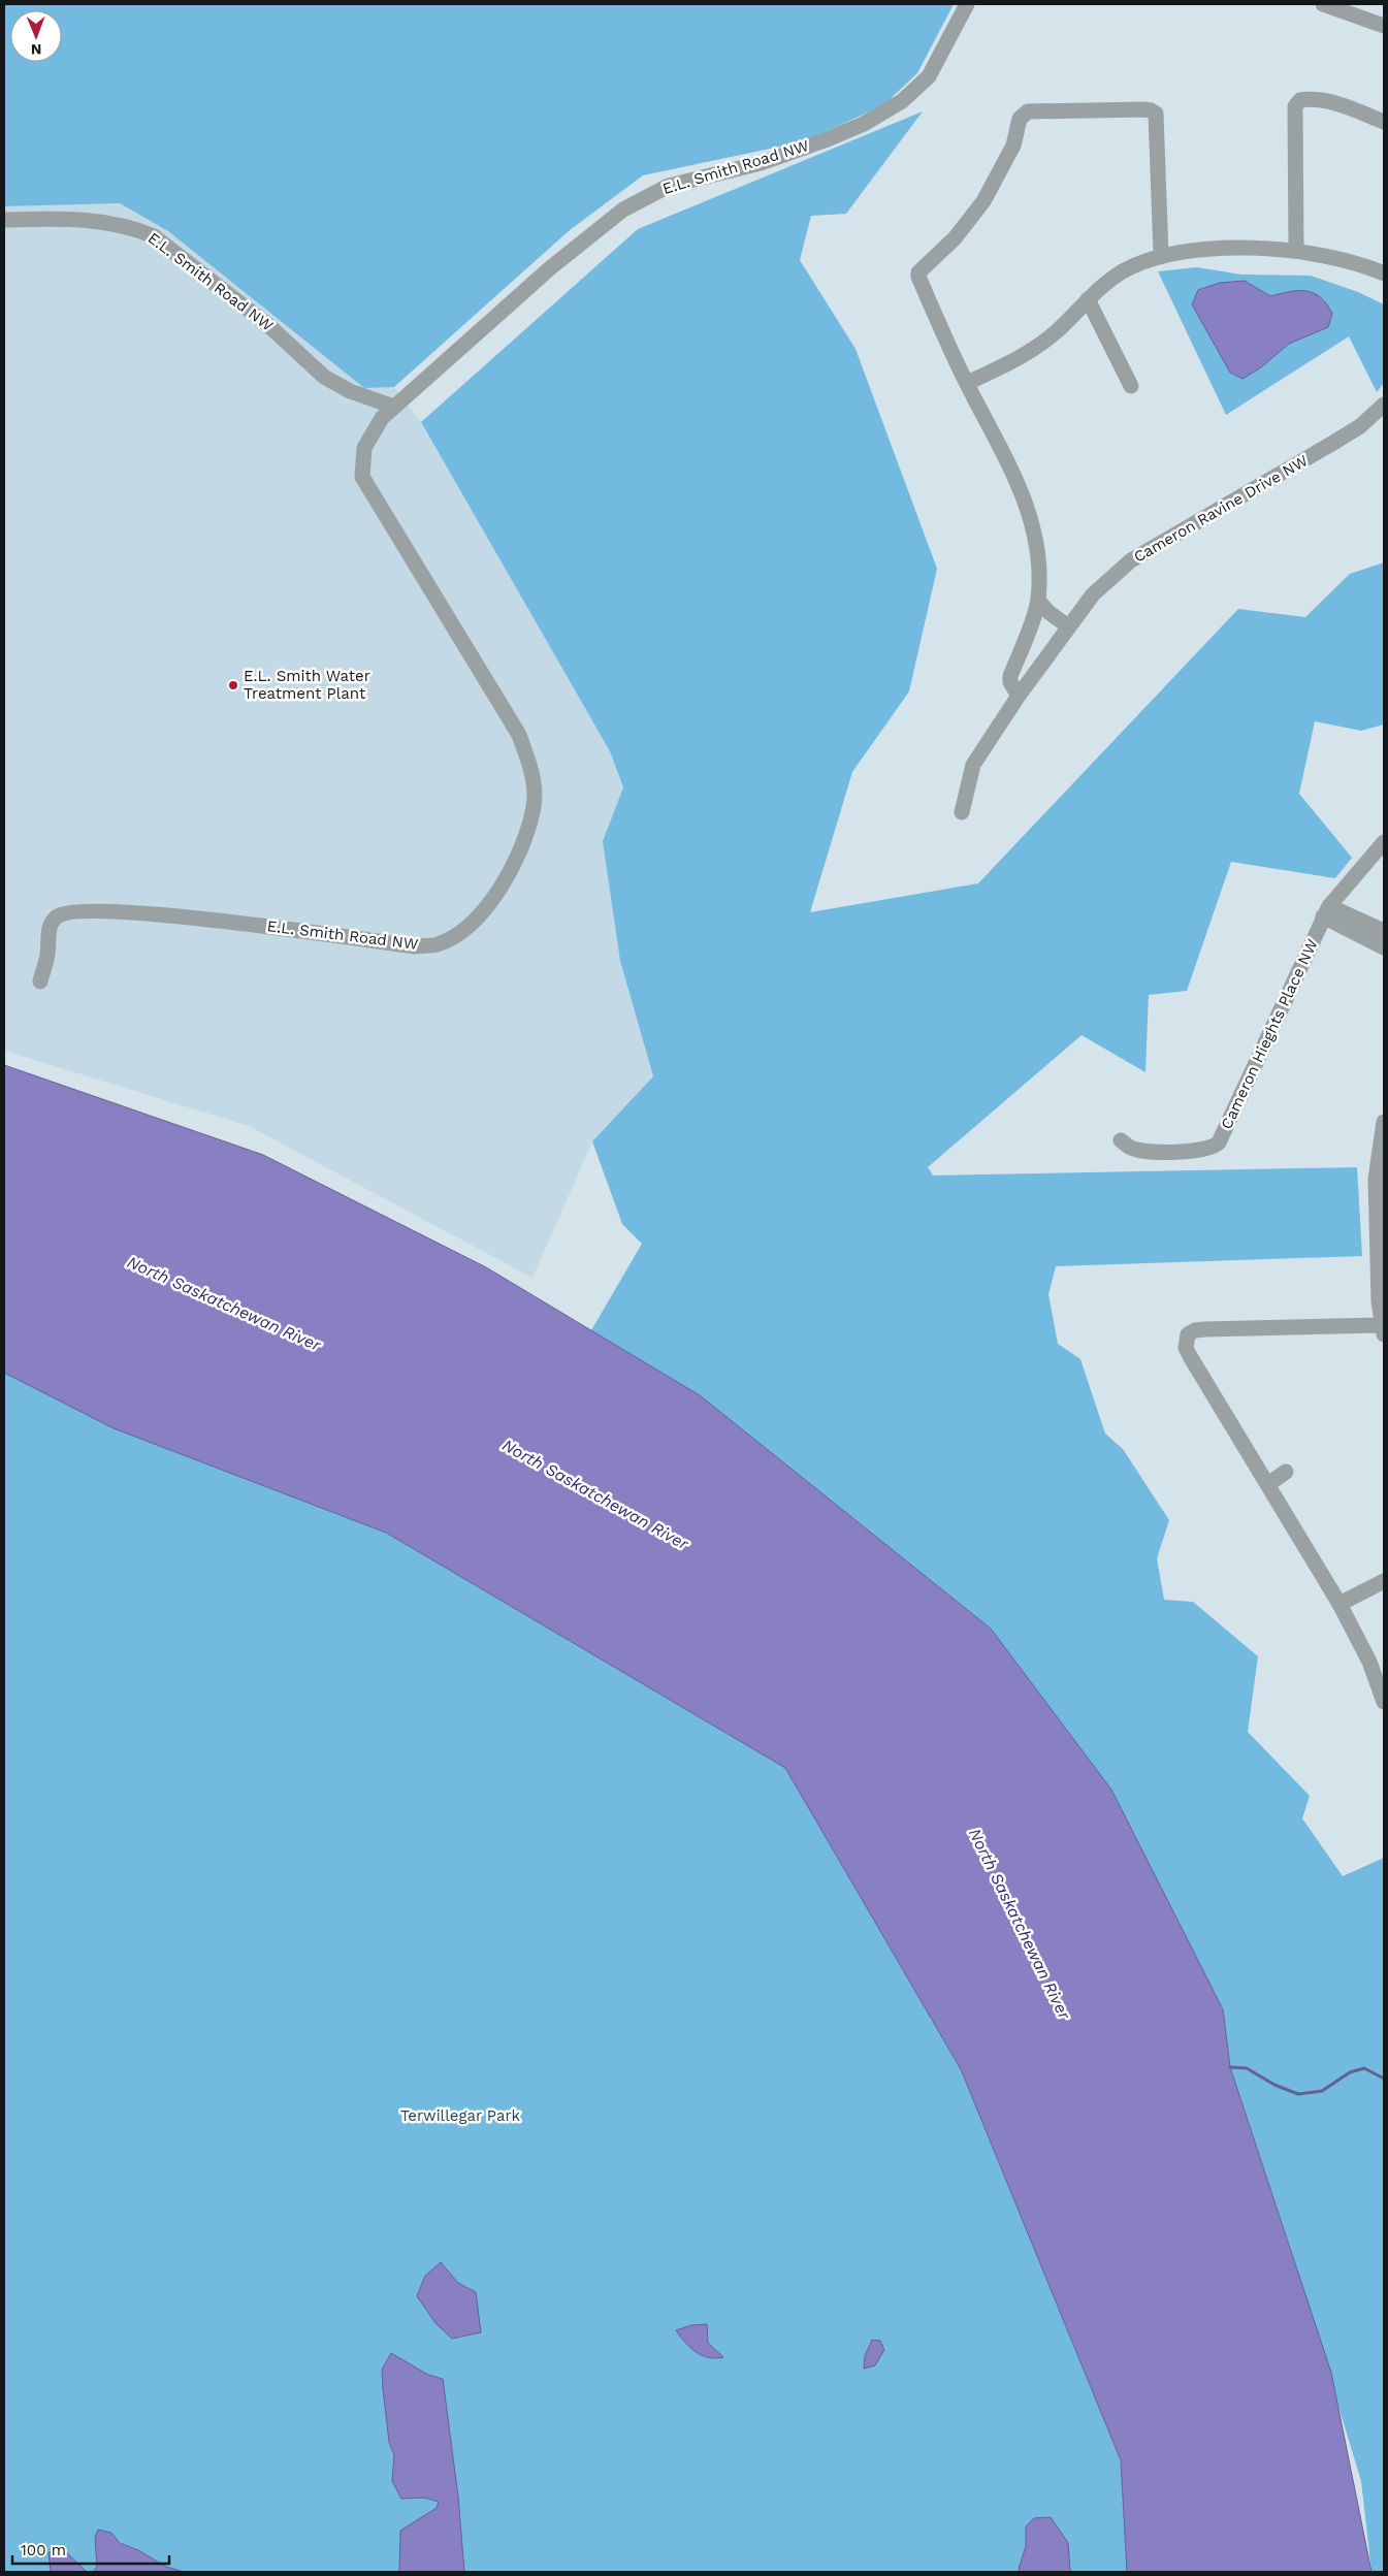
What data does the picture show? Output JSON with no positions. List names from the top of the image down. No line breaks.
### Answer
{"streets":{"street":["E.L. Smith Road NW","Cameron Ravine Drive NW","Cameron Hieghts Place NW"]},"water":["North Saskatchewan River"],"parks":["Terwillegar Park"],"places":["E.L. Smith Water Treatment Plant"],"scale_bar":"100 m","north":"bottom"}
